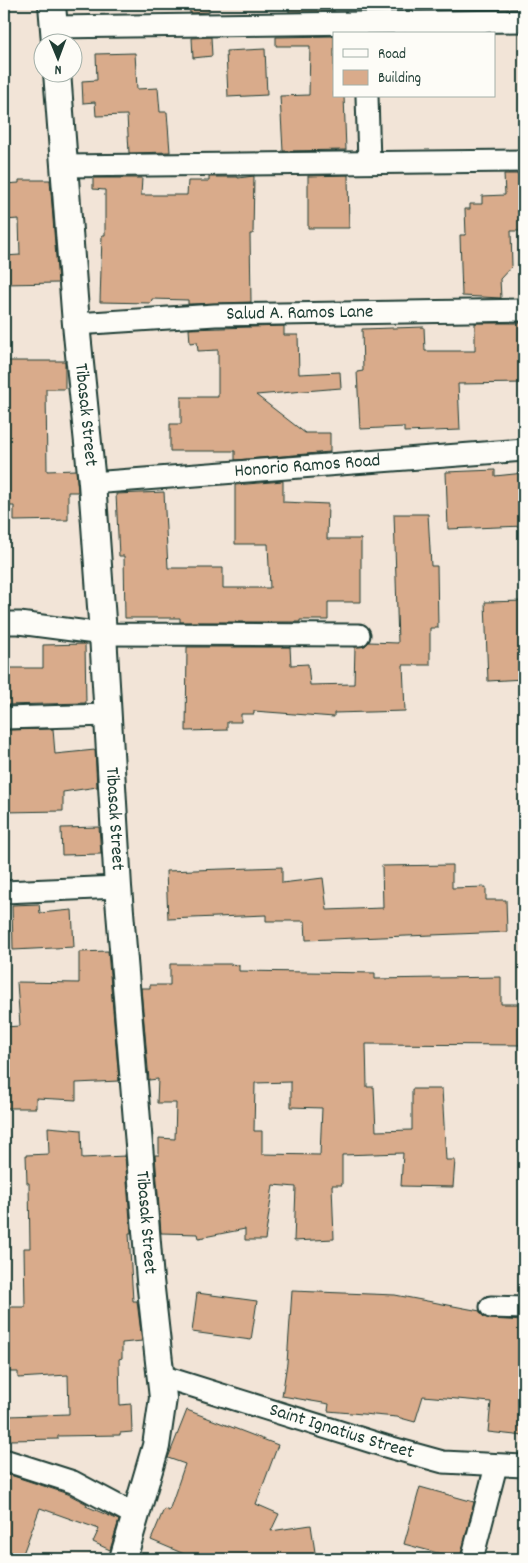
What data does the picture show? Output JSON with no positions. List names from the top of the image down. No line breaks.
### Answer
{"streets":{"street":["Salud A. Ramos Lane","Tibasak Street","Honorio Ramos Road","Saint Ignatius Street"]},"crossings":[["Salud A. Ramos Lane","Tibasak Street"],["Tibasak Street","Honorio Ramos Road"],["Tibasak Street","Saint Ignatius Street"]],"legend":["Road","Building"],"north":"bottom"}
